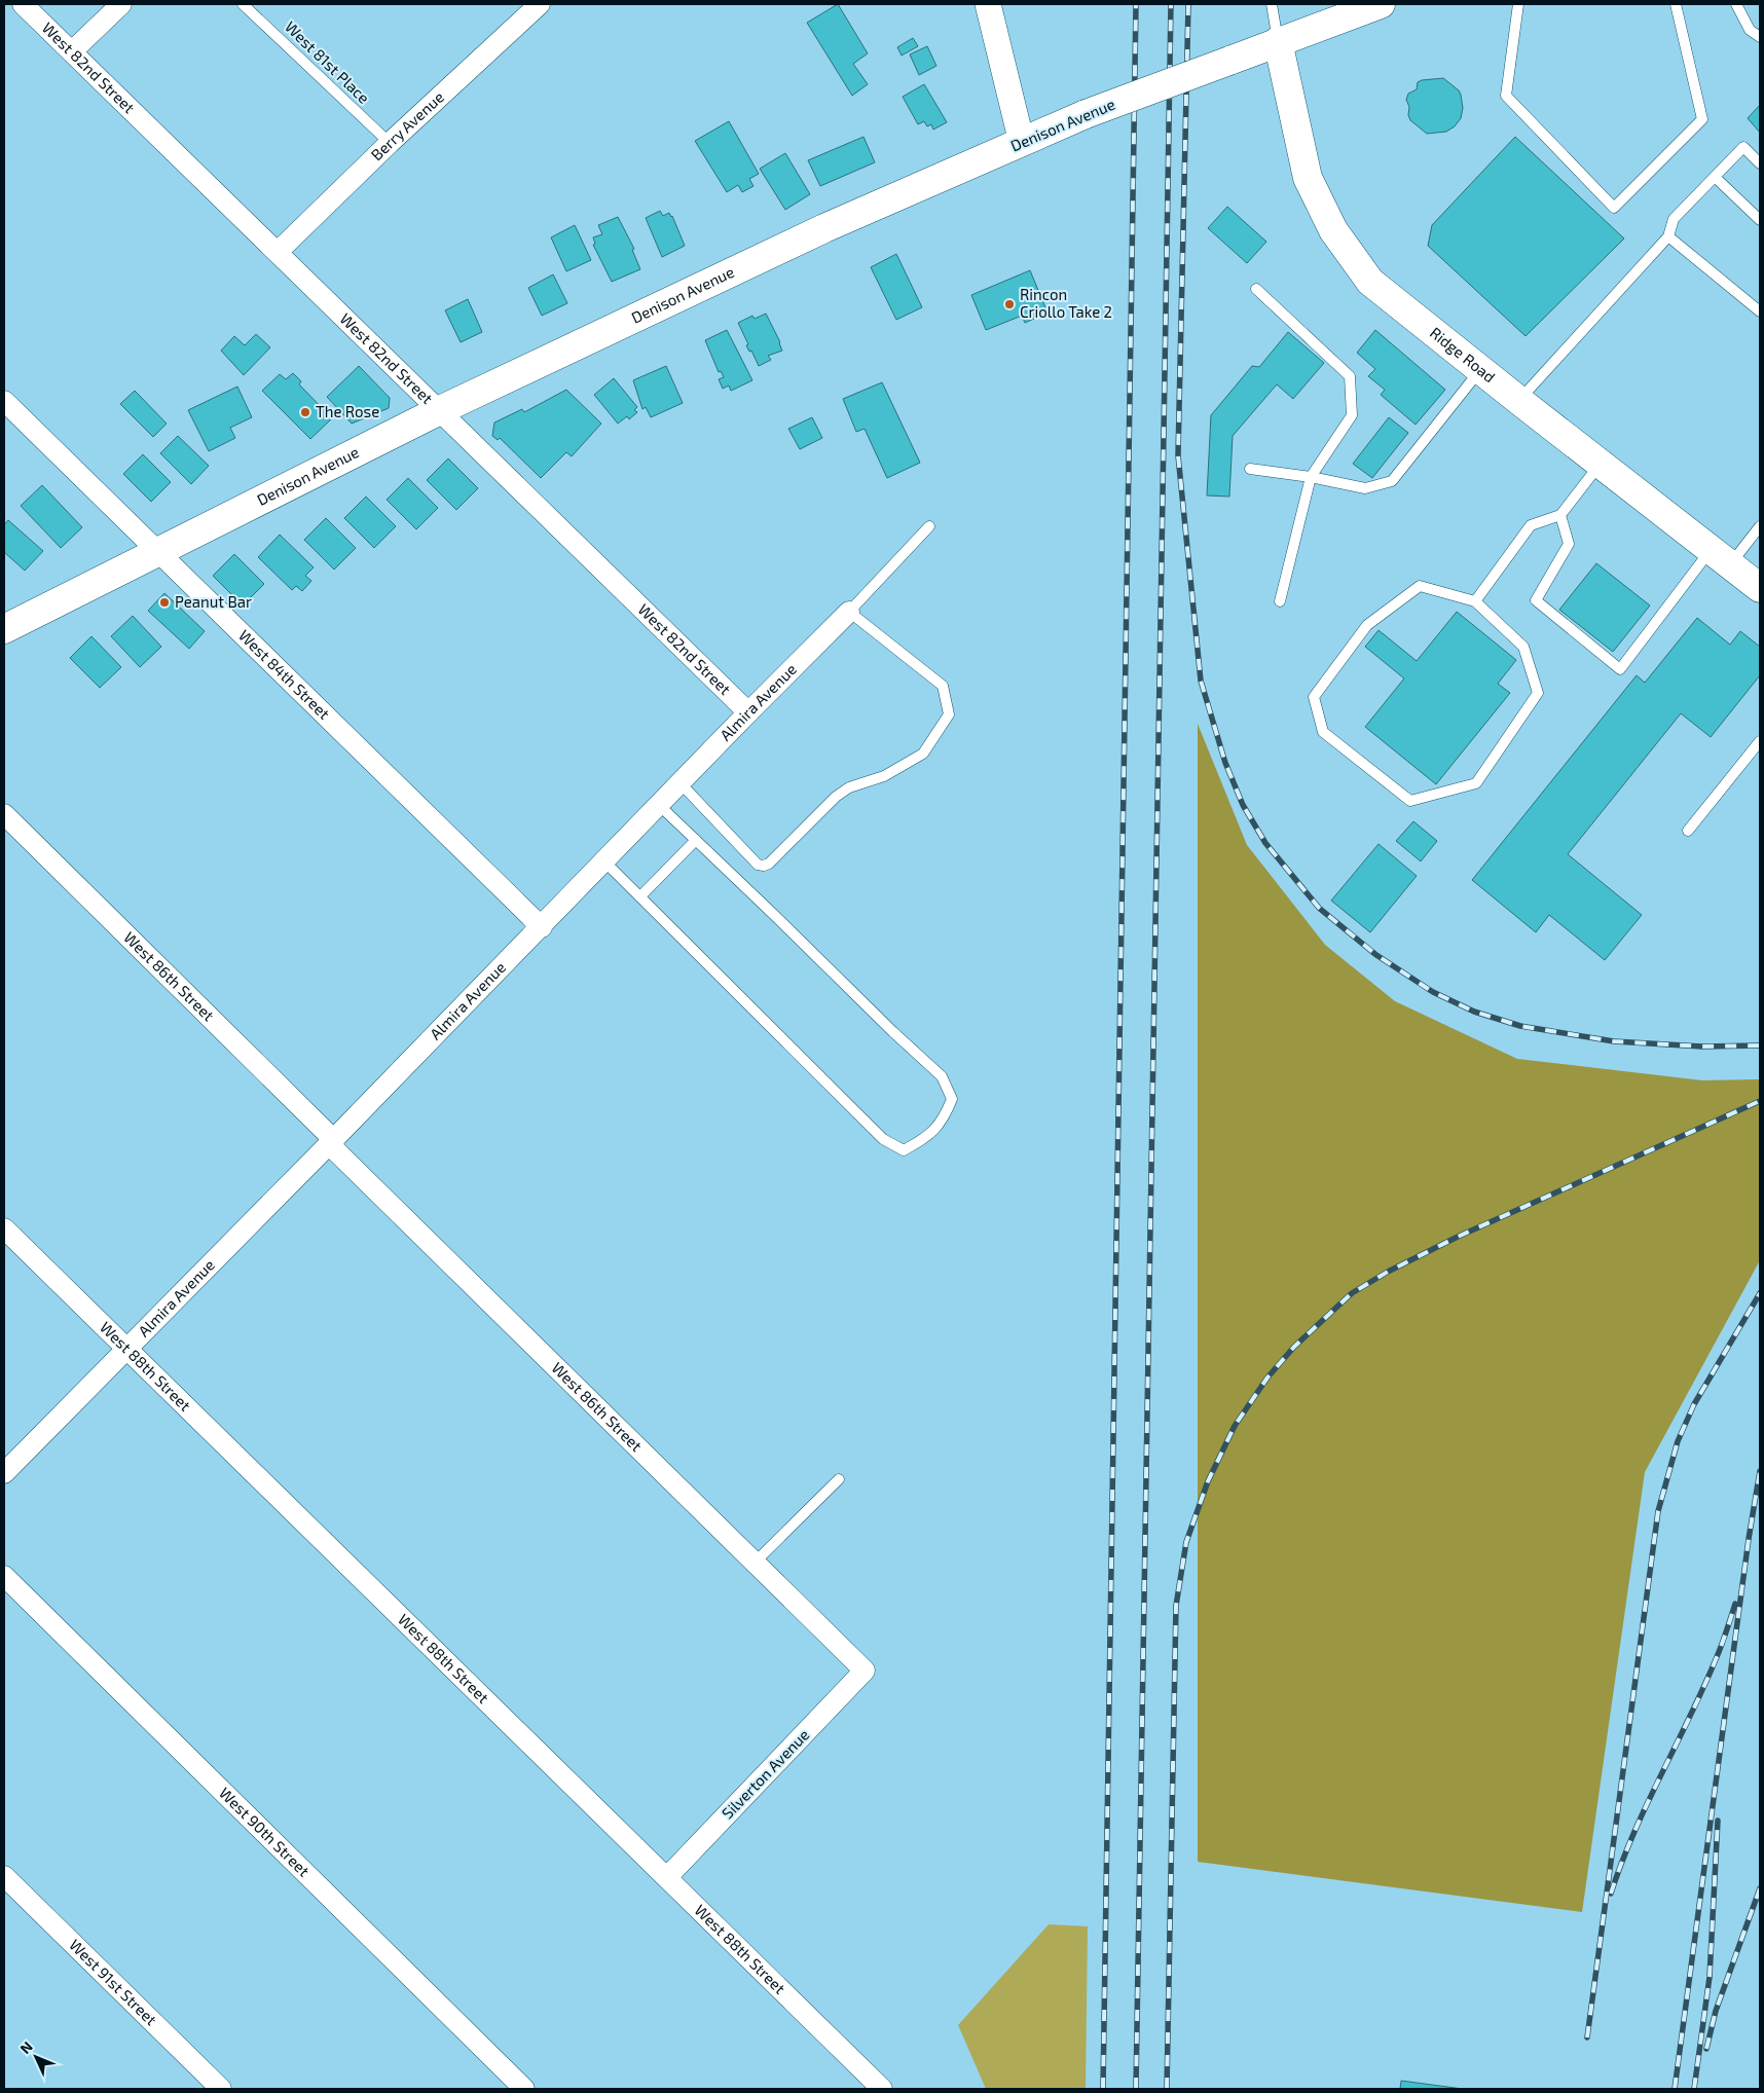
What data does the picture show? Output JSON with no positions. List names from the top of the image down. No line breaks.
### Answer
{"streets":{"main road":["Denison Avenue","Ridge Road"],"street":["West 82nd Street","Berry Avenue","West 84th Street","Almira Avenue","West 86th Street","West 88th Street","Silverton Avenue","West 90th Street","West 91st Street"],"lane":["West 81st Place"]},"crossings":[["West 81st Place","Berry Avenue"],["West 82nd Street","Denison Avenue"],["West 82nd Street","Berry Avenue"],["West 82nd Street","Almira Avenue"],["Denison Avenue","Ridge Road"],["Denison Avenue","West 84th Street"],["West 84th Street","Almira Avenue"],["Almira Avenue","West 86th Street"],["Almira Avenue","West 88th Street"],["West 86th Street","Silverton Avenue"],["West 88th Street","Silverton Avenue"]],"places":["Rincon Criollo Take 2","The Rose","Peanut Bar"],"north":"top left"}
